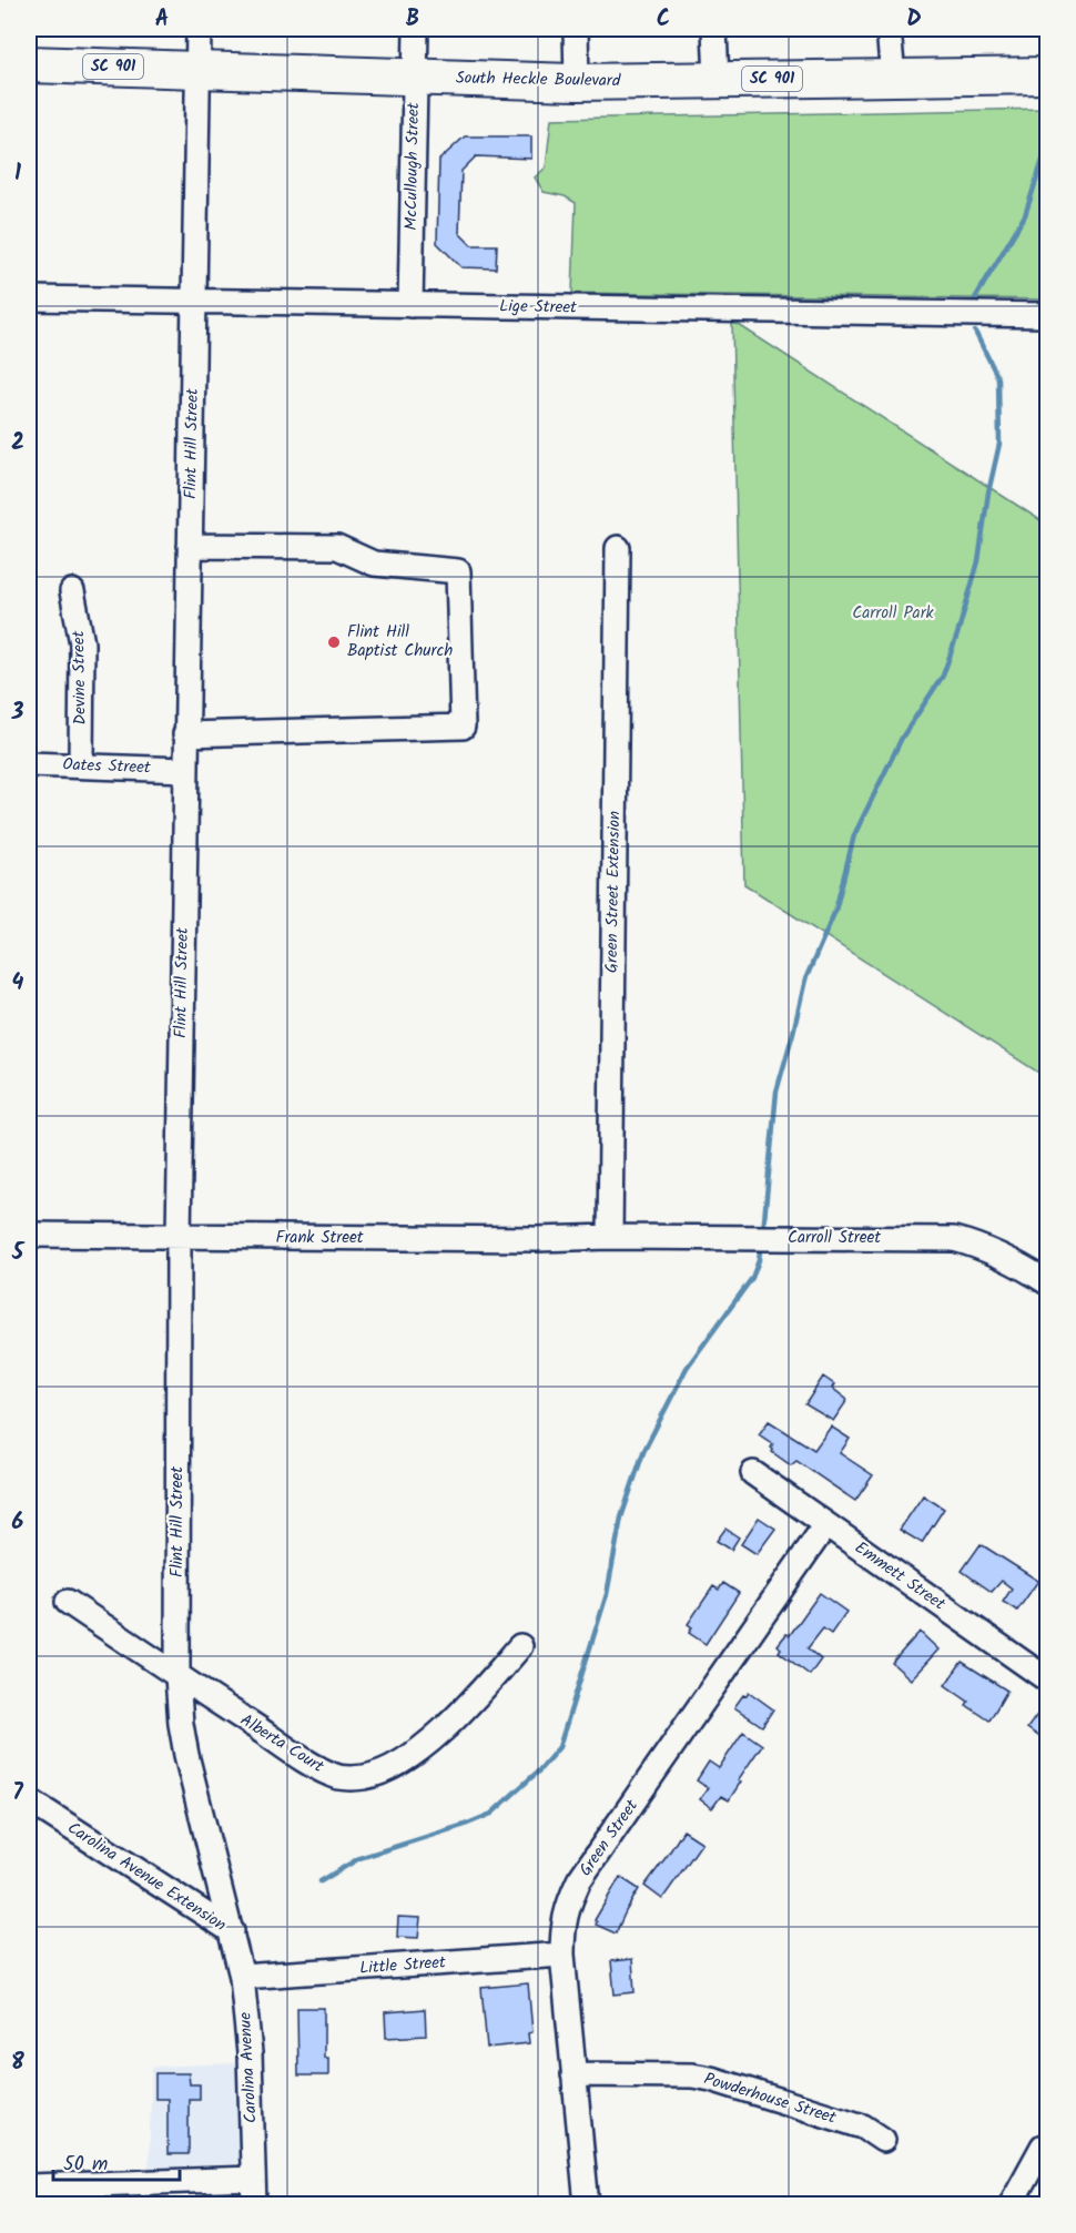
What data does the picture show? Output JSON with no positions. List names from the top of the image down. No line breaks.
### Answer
{"streets":{"highway":["SC 901","South Heckle Boulevard"],"street":["McCullough Street","Lige Street","Flint Hill Street","Devine Street","Oates Street","Green Street Extension","Frank Street","Carroll Street","Emmett Street","Alberta Court","Green Street","Carolina Avenue Extension","Little Street","Carolina Avenue","Powderhouse Street"]},"crossings":[["South Heckle Boulevard","McCullough Street"],["South Heckle Boulevard","Flint Hill Street"],["McCullough Street","Lige Street"],["Lige Street","Flint Hill Street"],["Flint Hill Street","Oates Street"],["Flint Hill Street","Frank Street"],["Flint Hill Street","Alberta Court"],["Flint Hill Street","Carolina Avenue Extension"],["Flint Hill Street","Carolina Avenue"],["Devine Street","Oates Street"],["Green Street Extension","Frank Street"],["Green Street Extension","Carroll Street"],["Frank Street","Carroll Street"],["Emmett Street","Green Street"],["Green Street","Little Street"],["Green Street","Powderhouse Street"],["Carolina Avenue Extension","Carolina Avenue"],["Little Street","Carolina Avenue"]],"parks":["Carroll Park"],"places":["Flint Hill Baptist Church"],"scale_bar":"50 m","grid":{"columns":["A","B","C","D"],"rows":["1","2","3","4","5","6","7","8"]}}
